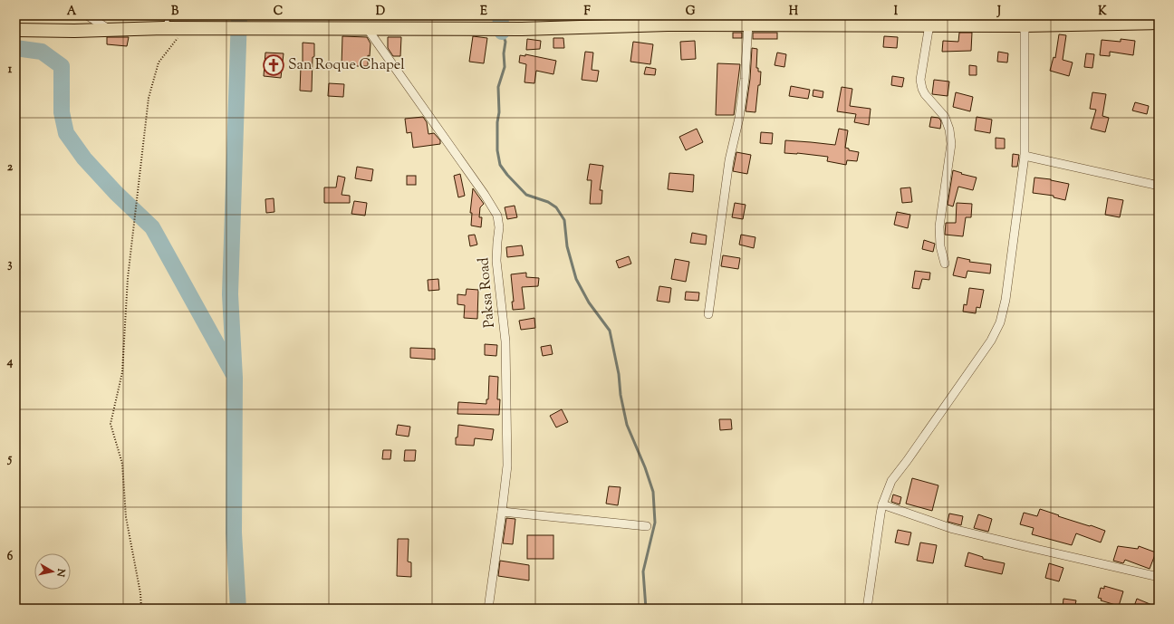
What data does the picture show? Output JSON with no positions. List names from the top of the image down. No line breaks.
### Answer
{"streets":{"street":["Paksa Road"]},"places":{"church":["San Roque Chapel"]},"north":"right","grid":{"columns":["A","B","C","D","E","F","G","H","I","J","K"],"rows":["1","2","3","4","5","6"]}}
